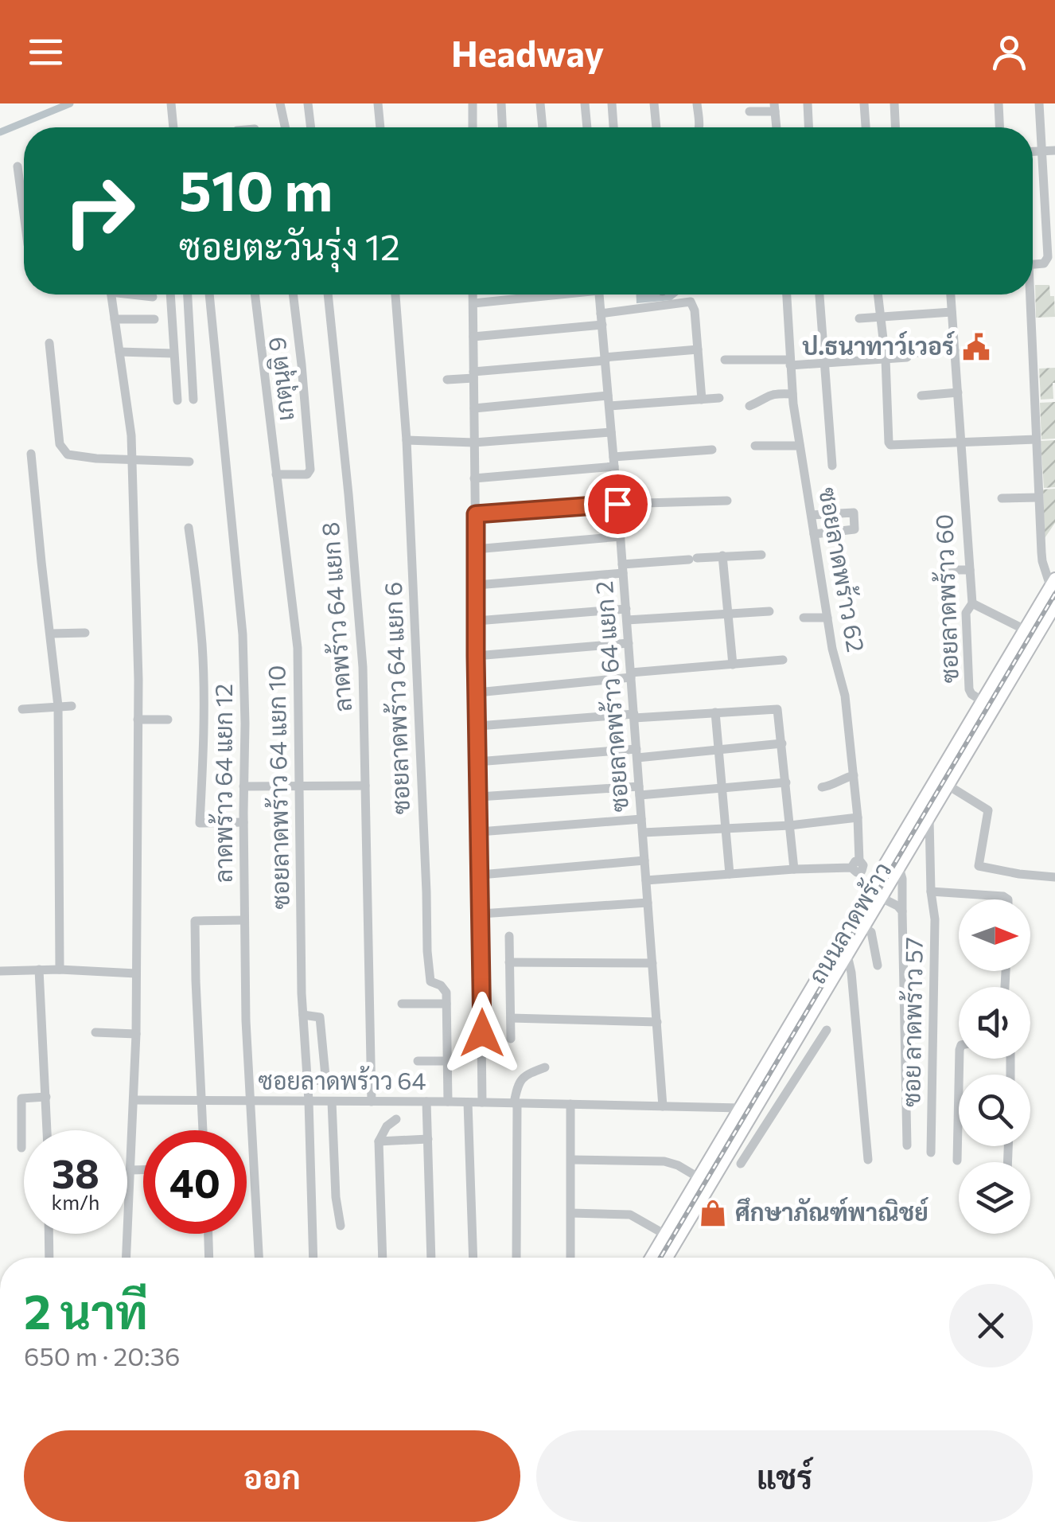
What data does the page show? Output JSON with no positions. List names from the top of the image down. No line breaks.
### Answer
{"streets":{"main road":["ถนนลาดพร้าว"],"street":["เกตุนุติ 9","ซอยลาดพร้าว 62","ซอยลาดพร้าว 60","ลาดพร้าว 64 แยก 8","ซอยลาดพร้าว 64 แยก 2","ซอยลาดพร้าว 64 แยก 6","ลาดพร้าว 64 แยก 12","ซอยลาดพร้าว 64 แยก 10","ซอย ลาดพร้าว 57","ซอยลาดพร้าว 64"]},"crossings":[["เกตุนุติ 9","ซอยลาดพร้าว 64 แยก 10"],["ซอยลาดพร้าว 60","ถนนลาดพร้าว"],["ลาดพร้าว 64 แยก 8","ซอยลาดพร้าว 64"],["ซอยลาดพร้าว 64 แยก 2","ซอยลาดพร้าว 64"],["ซอยลาดพร้าว 64 แยก 6","ซอยลาดพร้าว 64"],["ลาดพร้าว 64 แยก 12","ซอยลาดพร้าว 64"],["ซอยลาดพร้าว 64 แยก 10","ซอยลาดพร้าว 64"],["ถนนลาดพร้าว","ซอย ลาดพร้าว 57"],["ถนนลาดพร้าว","ซอยลาดพร้าว 64"]],"places":{"public building":["ป.ธนาทาว์เวอร์"],"shop":["ศึกษาภัณฑ์พาณิชย์"]},"north":"right","page":{"header":"Headway","turn":["510 m","ซอยตะวันรุ่ง 12"],"speed":"38 km/h","limit":"40","heading":["2 นาที","650 m · 20:36"],"buttons":["ออก","แชร์"]}}
